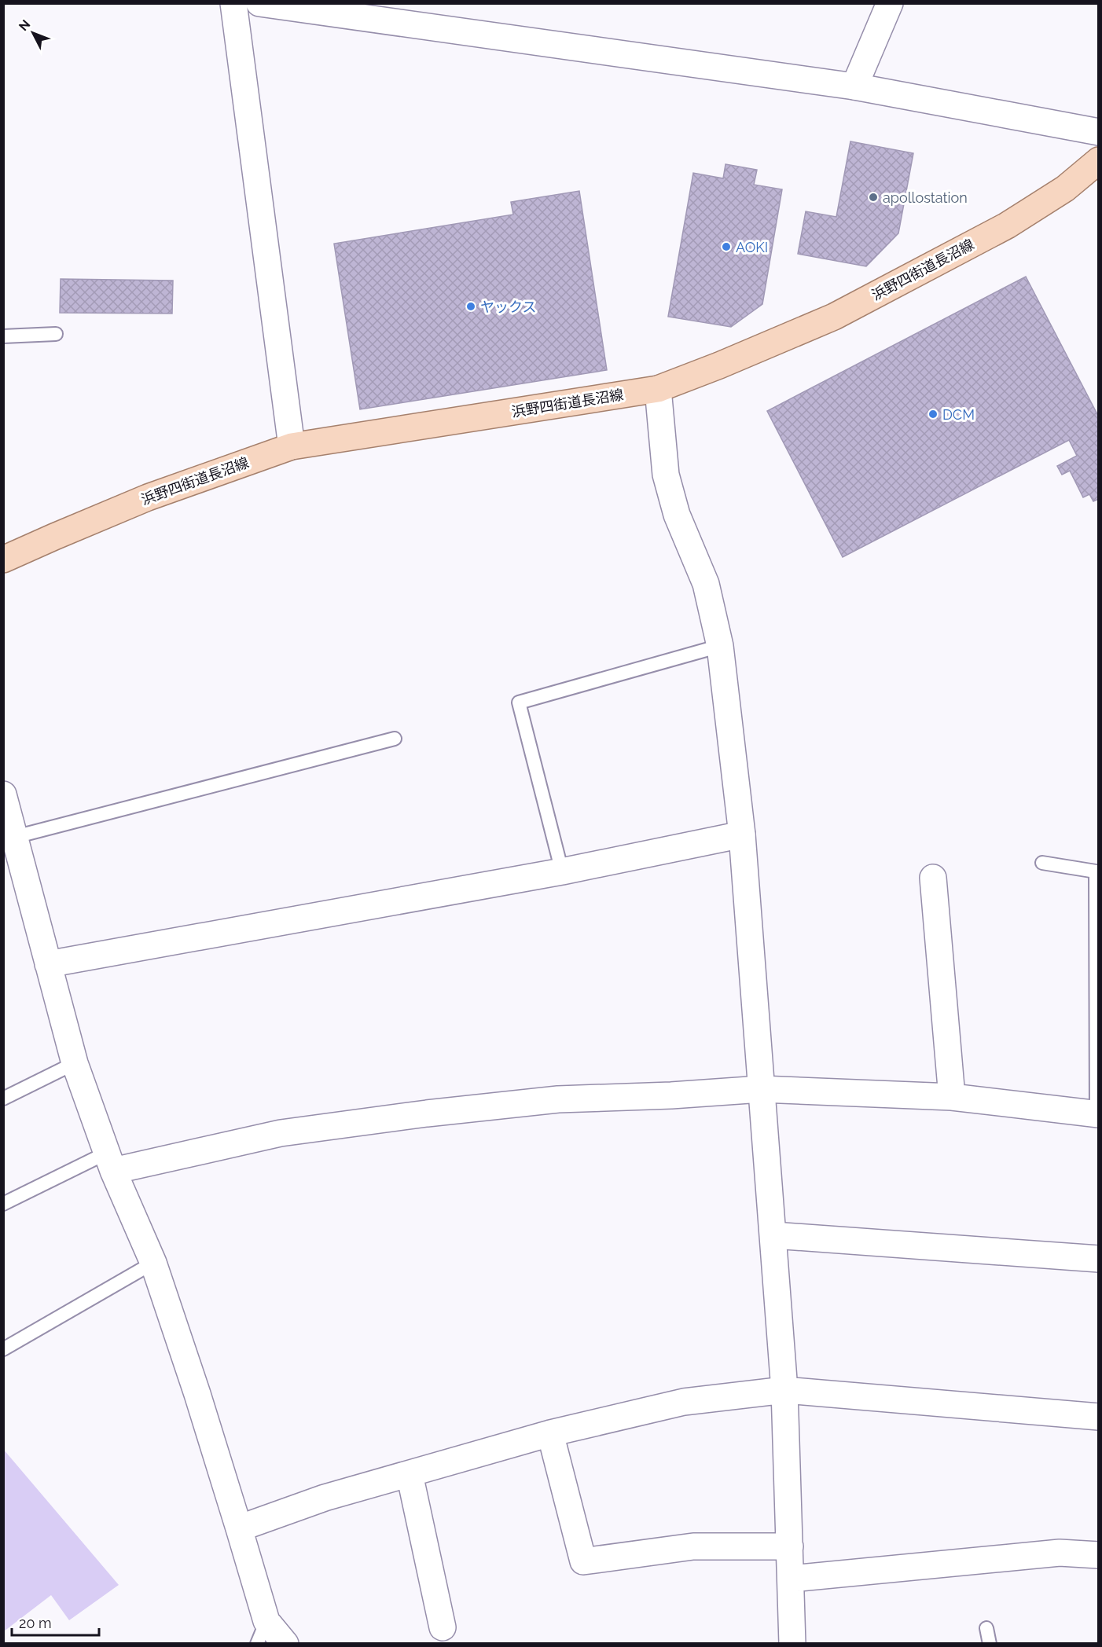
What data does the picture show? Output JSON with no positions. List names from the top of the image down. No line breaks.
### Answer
{"streets":{"main road":["浜野四街道長沼線"]},"places":["apollostation","AOKI","ヤックス","DCM"],"scale_bar":"20 m","north":"top left"}
